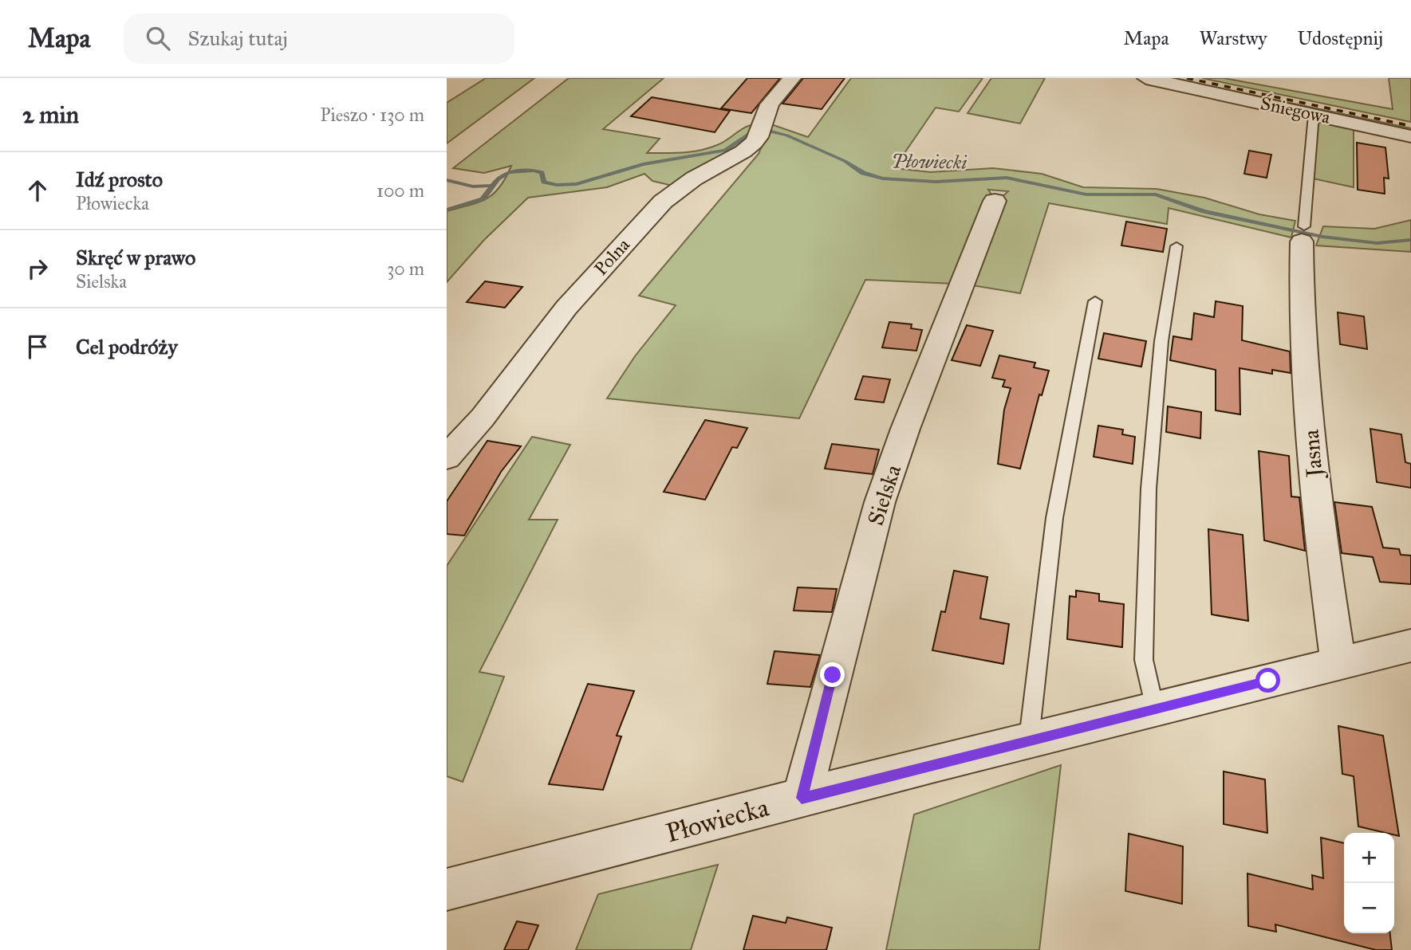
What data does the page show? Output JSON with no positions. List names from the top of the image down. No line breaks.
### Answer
{"streets":{"street":["Śniegowa","Polna","Jasna","Sielska","Płowiecka"]},"crossings":[["Śniegowa","Jasna"],["Jasna","Płowiecka"],["Sielska","Płowiecka"]],"water":["Płowiecki"],"page":{"header":"Mapa","search":"Szukaj tutaj","nav":["Mapa","Warstwy","Udostępnij"],"heading":["2 min","Pieszo · 130 m"],"list":[["Idź prosto","Płowiecka","100 m"],["Skręć w prawo","Sielska","30 m"],"Cel podróży"],"map_buttons":["+","−"]}}
